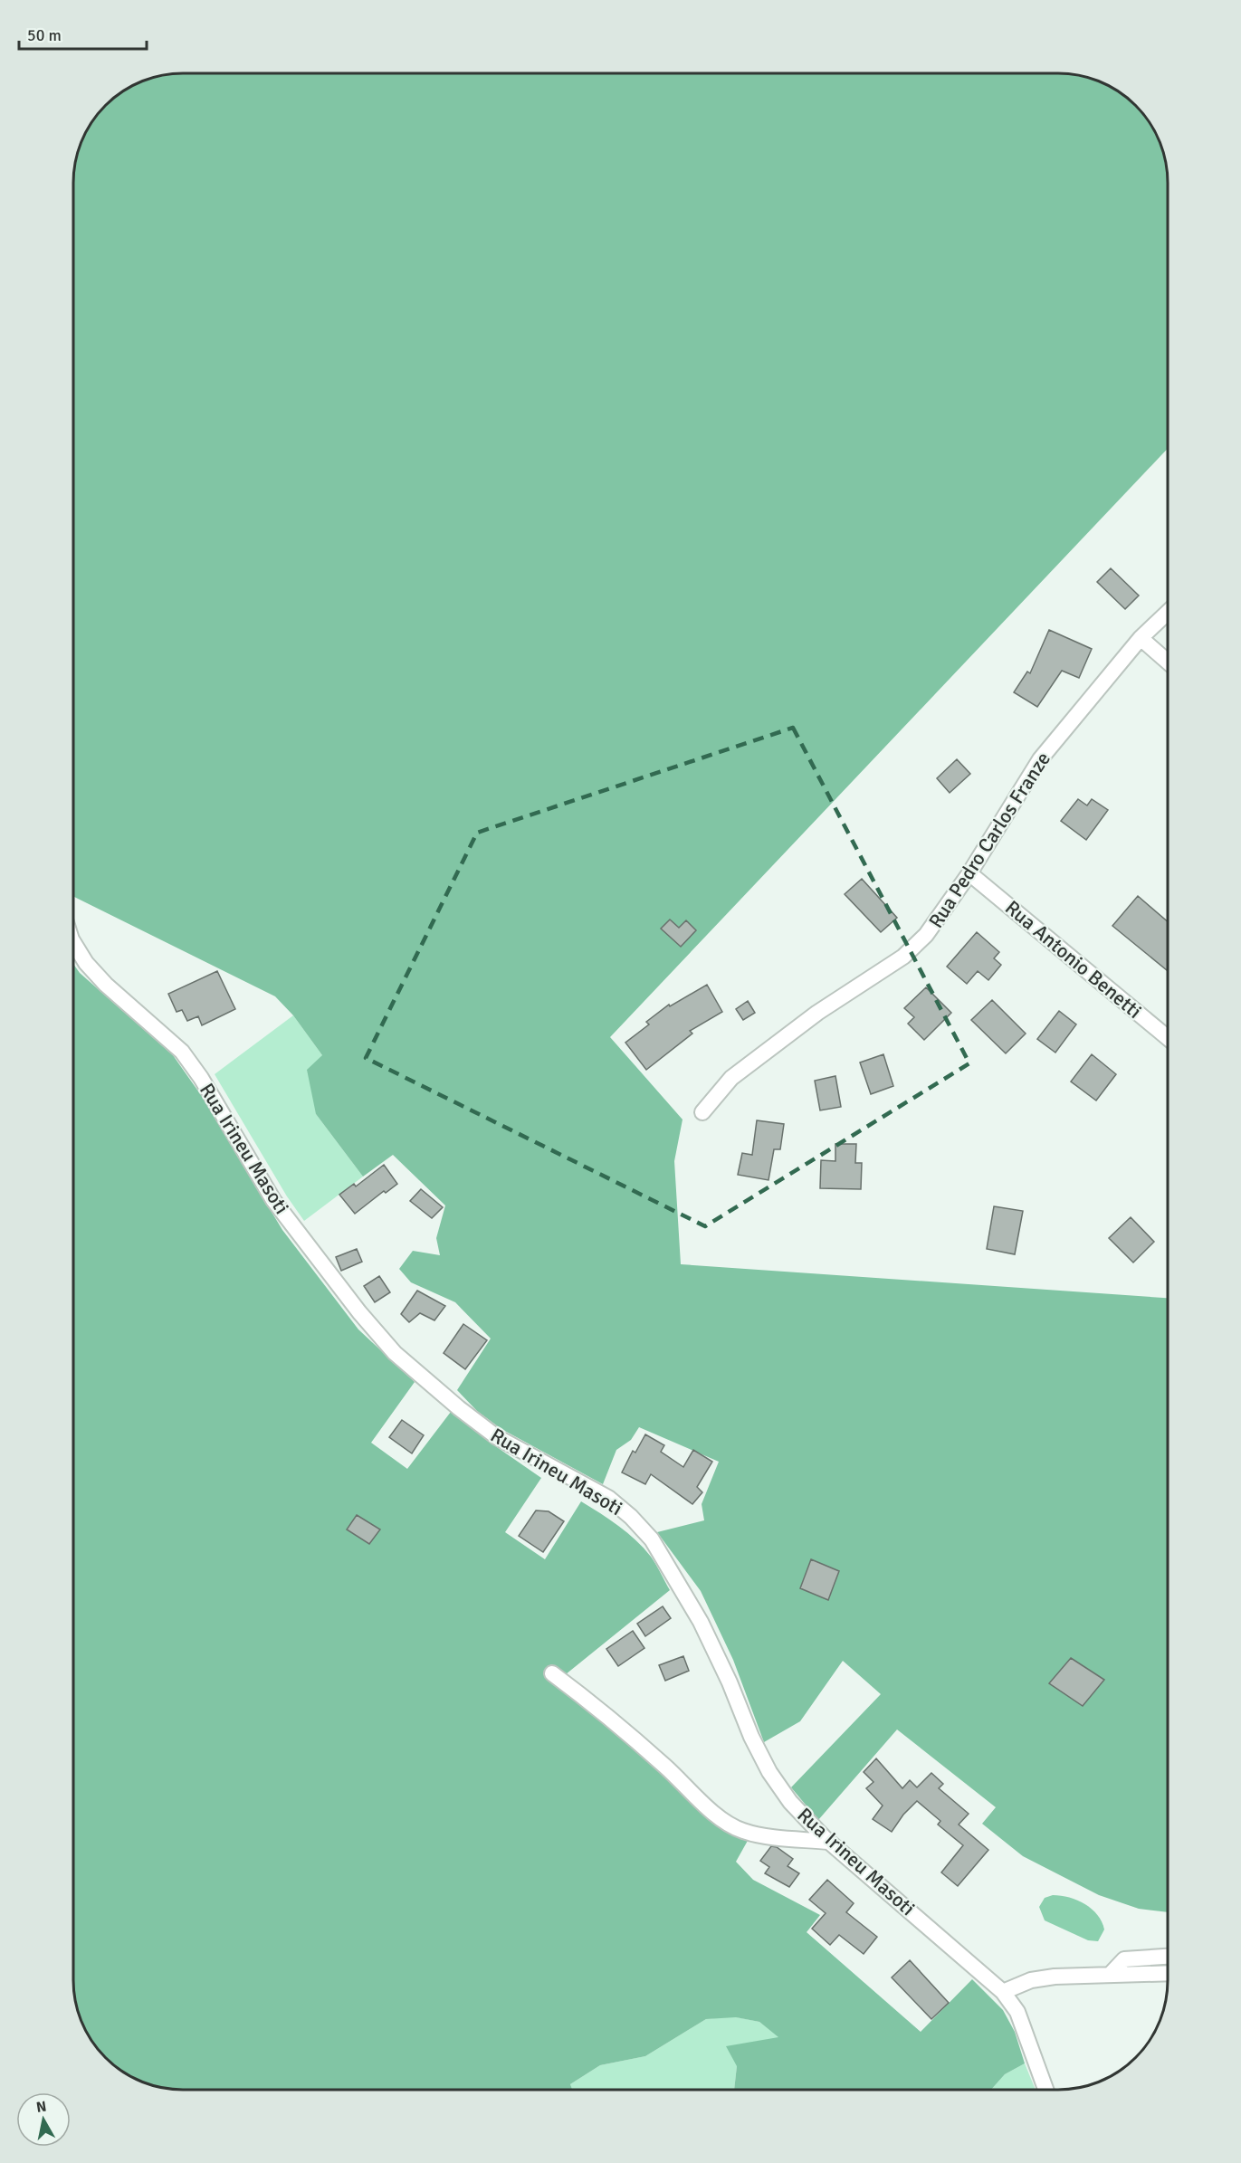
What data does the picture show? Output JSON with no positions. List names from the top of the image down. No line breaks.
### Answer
{"streets":{"street":["Rua Pedro Carlos Franze","Rua Antonio Benetti","Rua Irineu Masoti"]},"crossings":[["Rua Pedro Carlos Franze","Rua Antonio Benetti"]],"scale_bar":"50 m","north":"top"}
